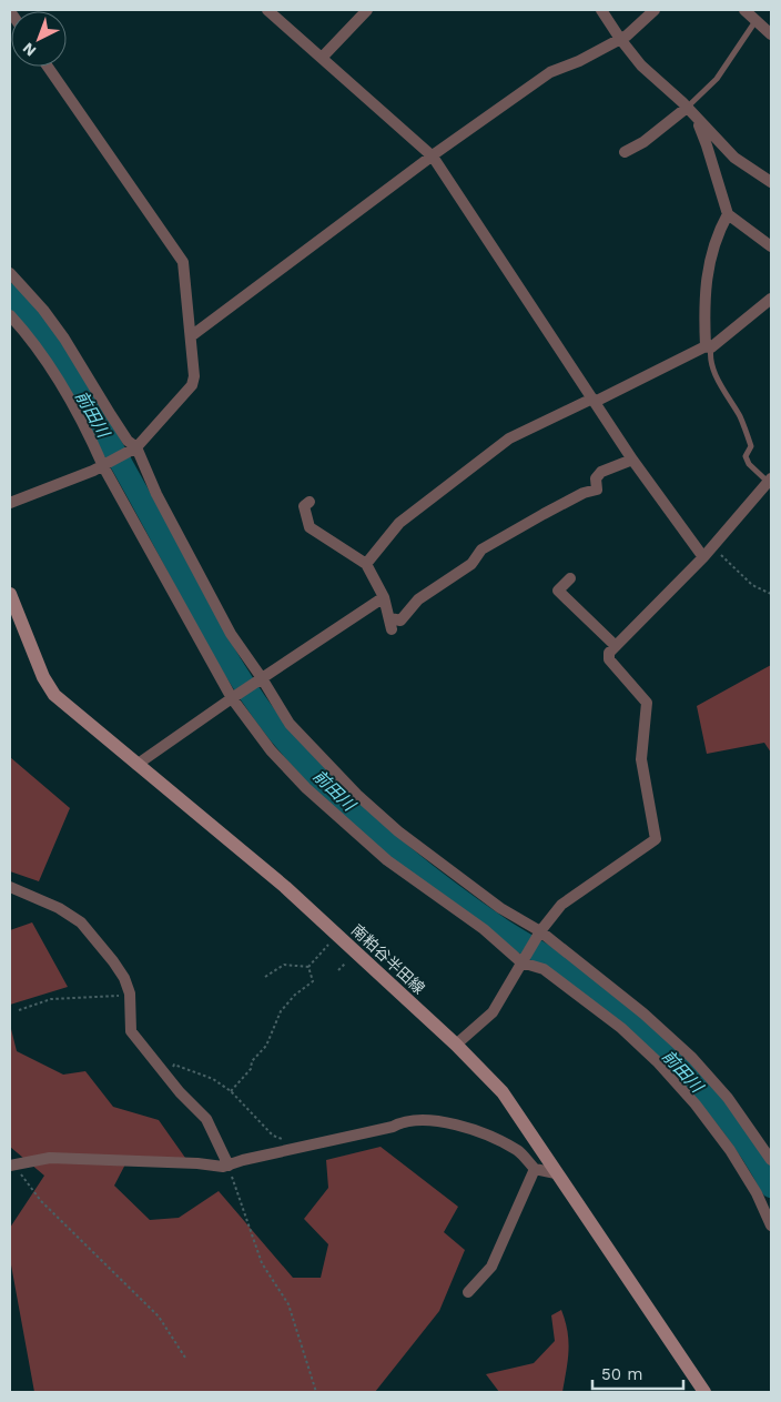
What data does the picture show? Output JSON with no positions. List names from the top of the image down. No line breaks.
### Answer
{"streets":{"main road":["南粕谷半田線"]},"water":["前田川"],"scale_bar":"50 m","north":"bottom left"}
